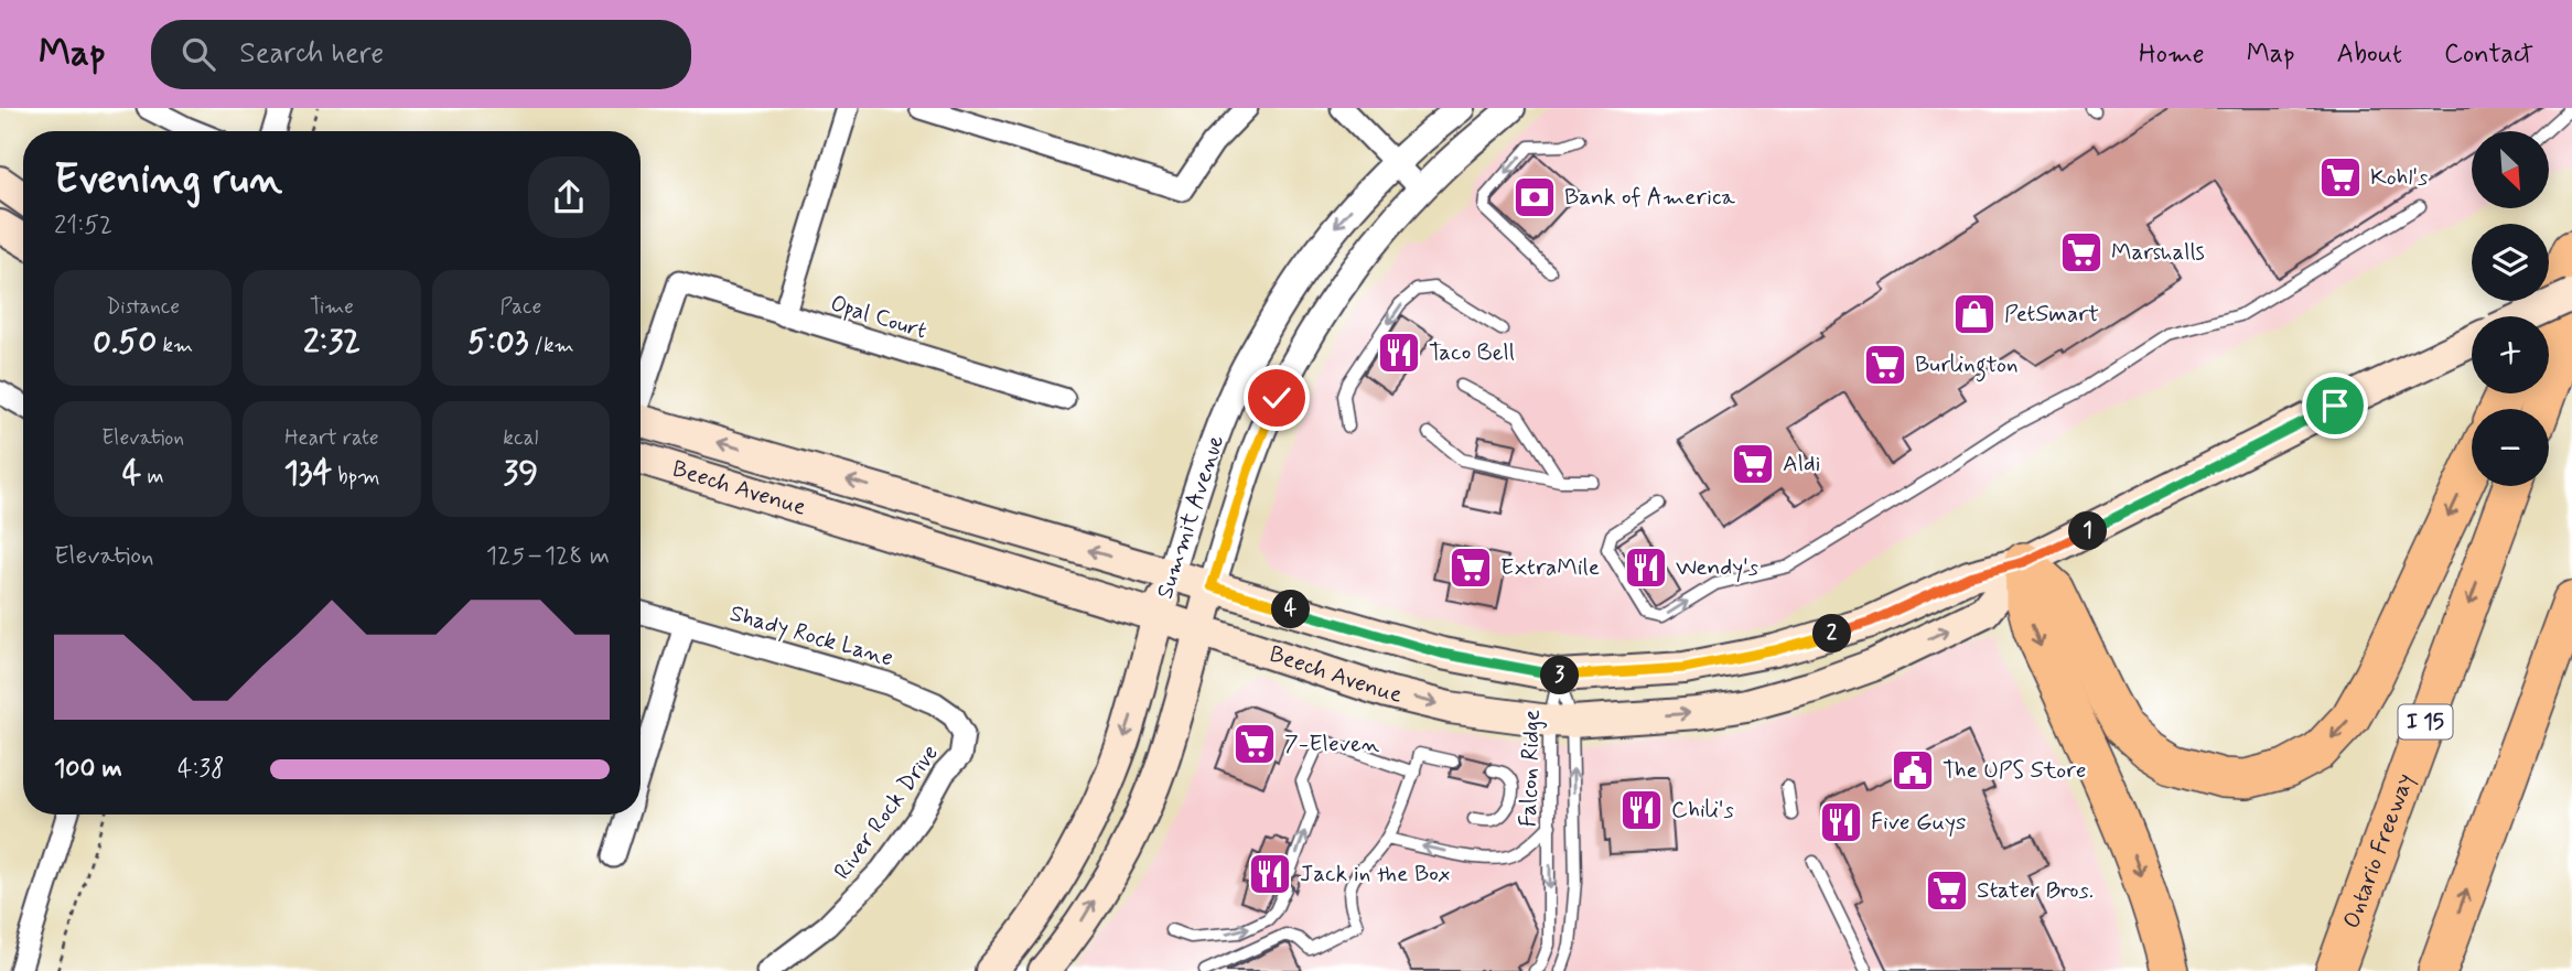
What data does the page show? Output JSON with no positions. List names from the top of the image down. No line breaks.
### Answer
{"streets":{"highway":["I 15","Ontario Freeway"],"main road":["Beech Avenue","Summit Avenue"],"street":["Opal Court","Shady Rock Lane","River Rock Drive"],"lane":["Falcon Ridge"]},"crossings":[["Beech Avenue","Summit Avenue"],["Beech Avenue","Falcon Ridge"],["Shady Rock Lane","River Rock Drive"]],"places":{"supermarket":["Kohl's","Marshalls","Burlington","Aldi","ExtraMile","7-Eleven","Stater Bros."],"bank":["Bank of America"],"shop":["PetSmart"],"restaurant":["Taco Bell","Wendy's","Chili's","Five Guys","Jack in the Box"],"public building":["The UPS Store"]},"north":"bottom right","page":{"header":"Map","search":"Search here","nav":["Home","Map","About","Contact"],"map_buttons":["+","−"],"heading":["Evening run","21:52"],"stats":[["Distance","0.50 km"],["Time","2:32"],["Pace","5:03 /km"],["Elevation","4 m"],["Heart rate","134 bpm"],["kcal","39"]],"pins":["1","4","2","3"],"chart":["Elevation","125–128 m"],"list":[{"name":"100 m","note":"4:38"}]}}
